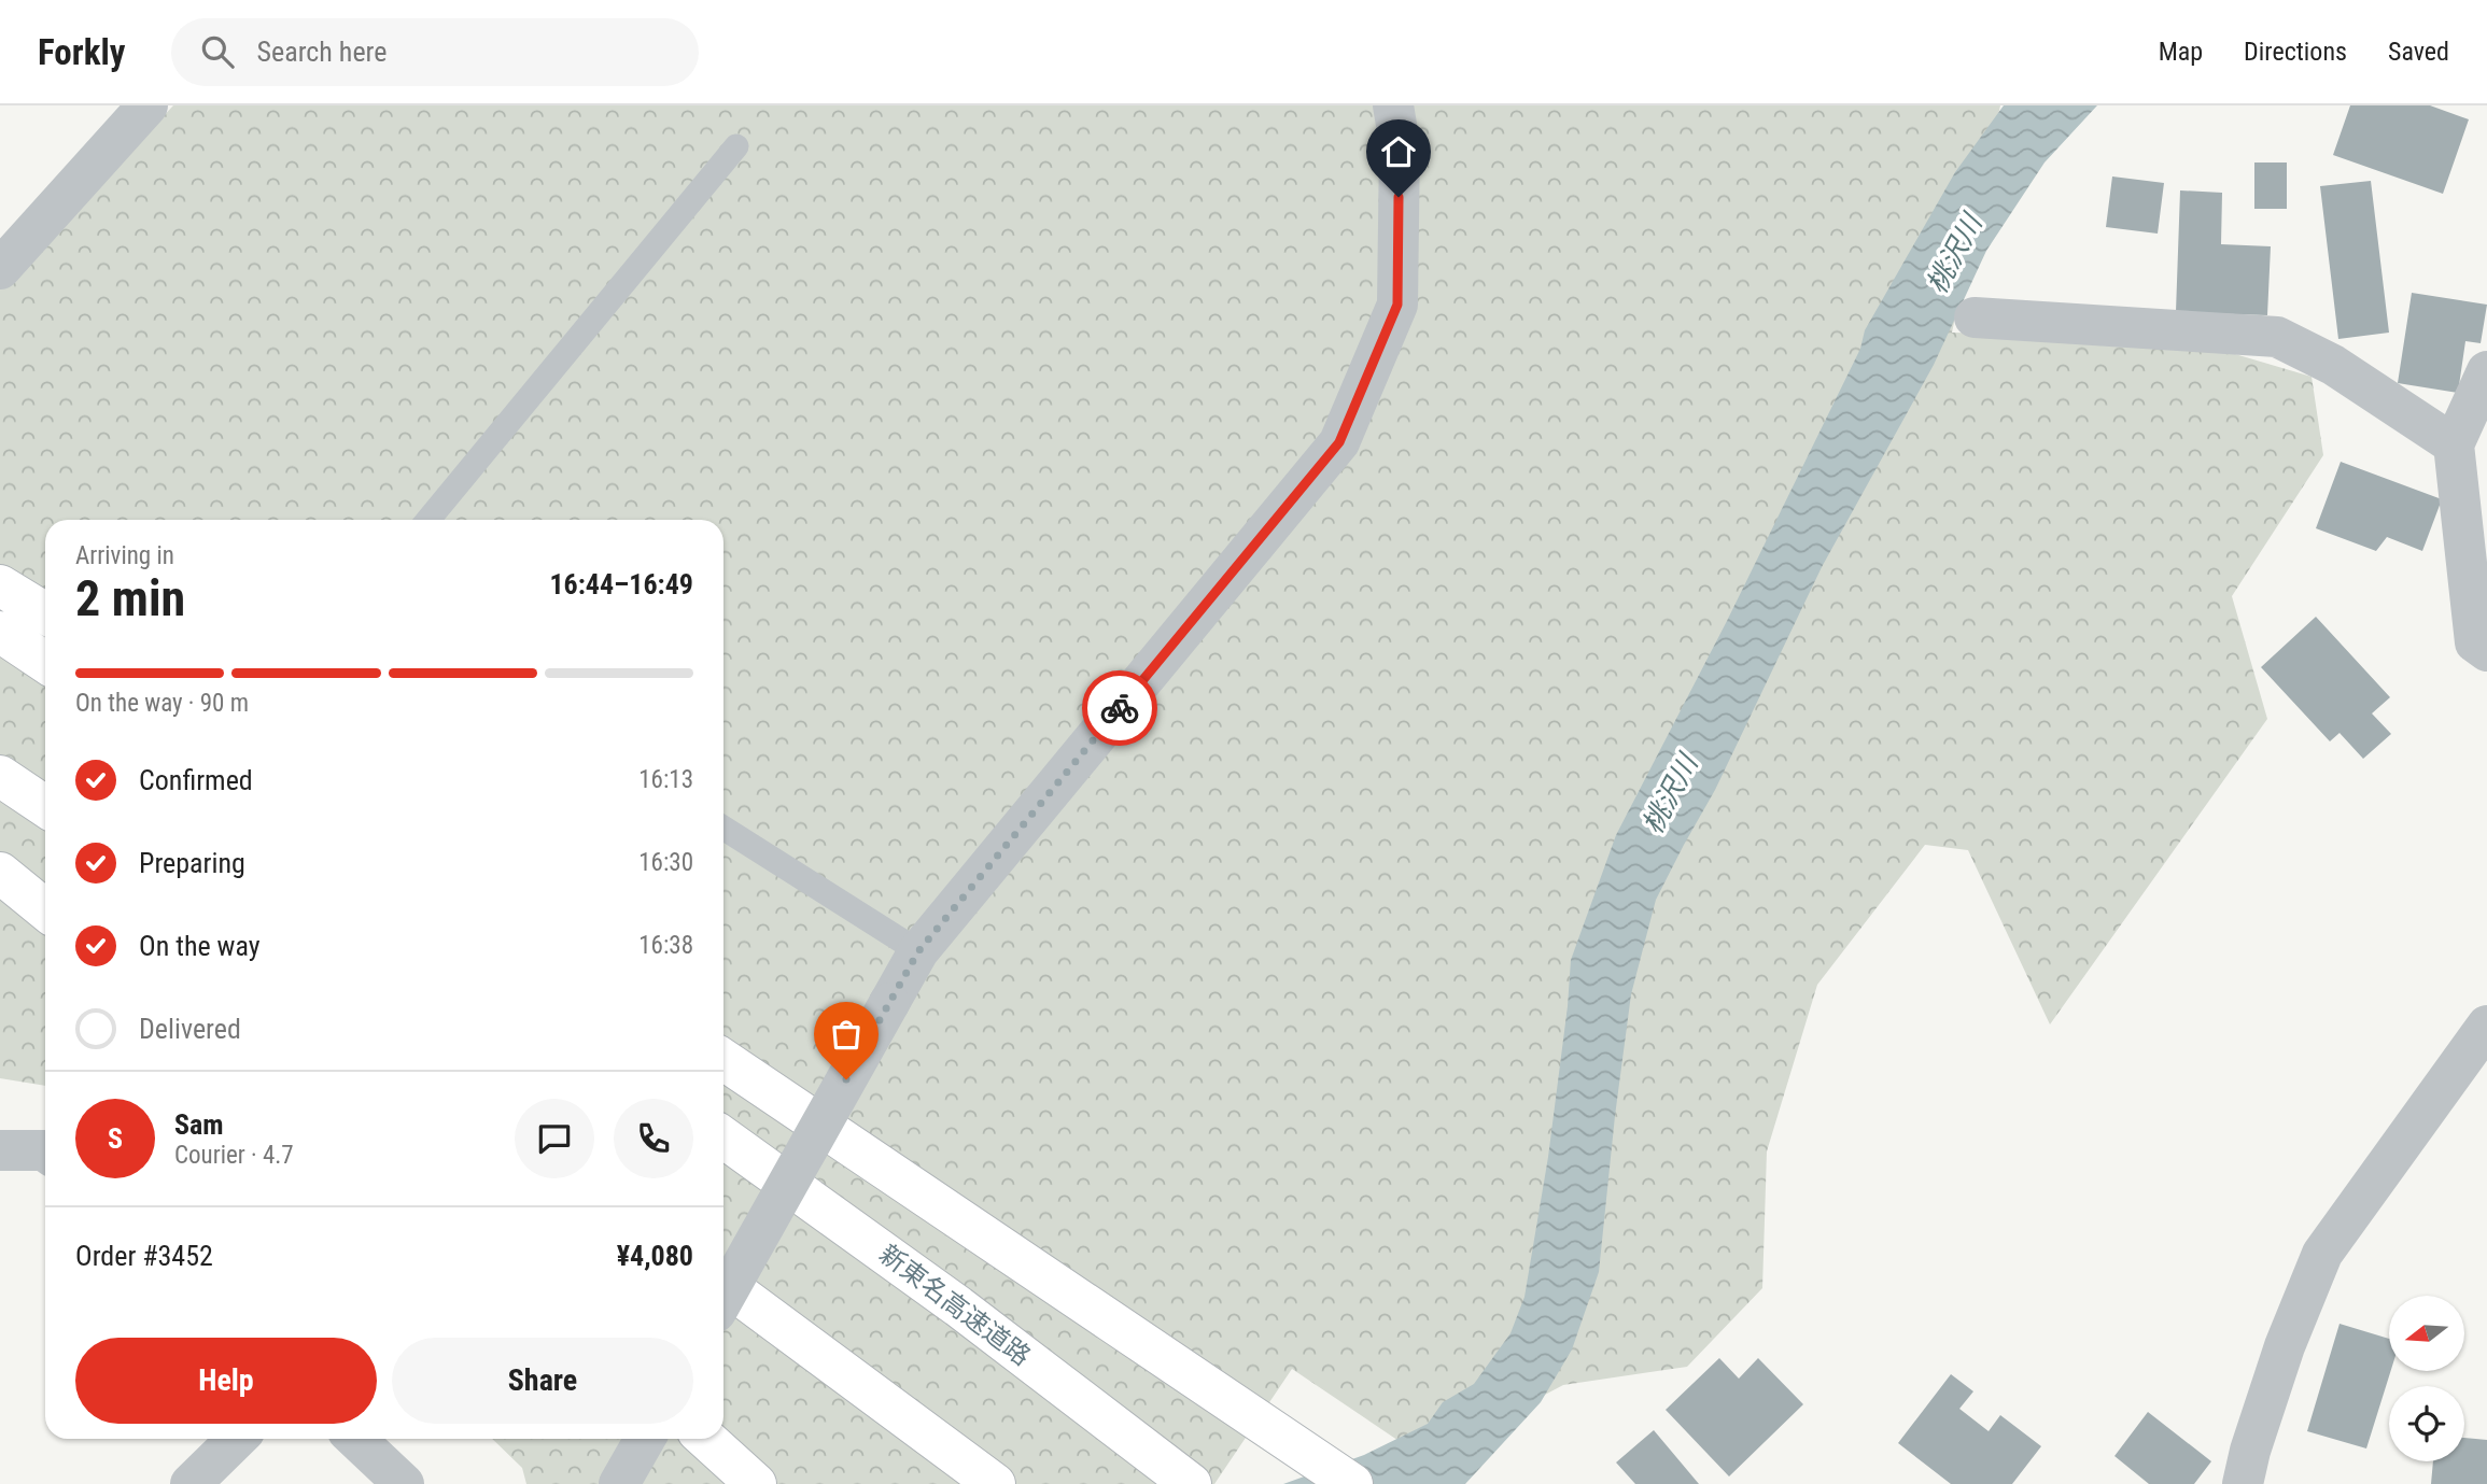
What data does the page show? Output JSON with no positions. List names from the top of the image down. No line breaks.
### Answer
{"streets":{"highway":["新東名高速道路"]},"water":["桃沢川"],"north":"left","page":{"header":"Forkly","search":"Search here","nav":["Map","Directions","Saved"],"heading":["2 min","Arriving in","16:44–16:49"],"panel":["Sam","Courier · 4.7","Order #3452","¥4,080"],"bar":"On the way · 90 m","list":[["Confirmed","16:13"],["Preparing","16:30"],["On the way","16:38"],"Delivered"],"round":"S","buttons":["Help","Share"]}}
